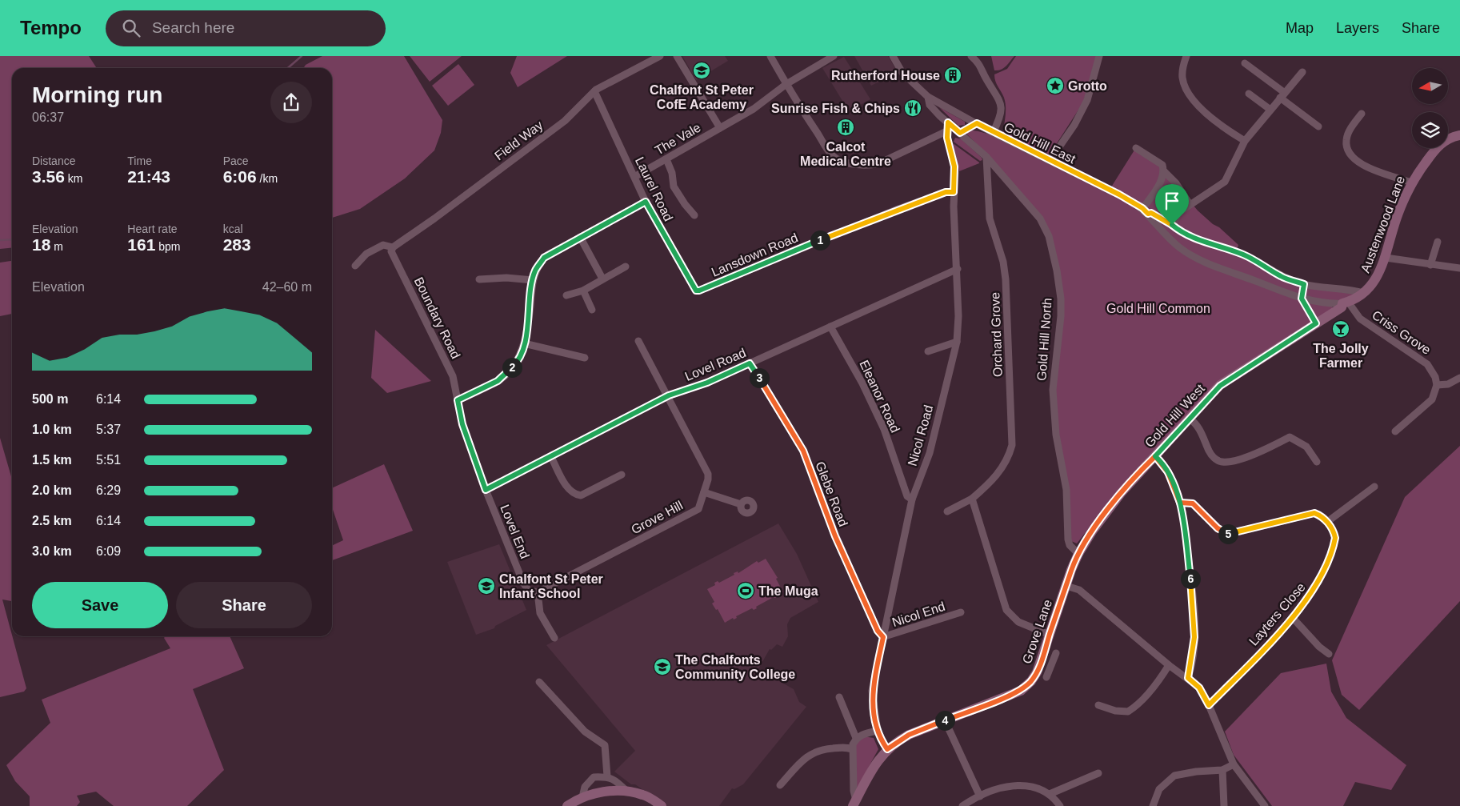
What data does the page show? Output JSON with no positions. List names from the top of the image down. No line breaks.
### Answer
{"streets":{"street":["The Vale","Field Way","Gold Hill East","Laurel Road","Austenwood Lane","Lansdown Road","Boundary Road","Criss Grove","Orchard Grove","Gold Hill North","Lovel Road","Eleanor Road","Gold Hill West","Nicol Road","Glebe Road","Grove Hill","Lovel End","Nicol End","Layters Close","Grove Lane"]},"crossings":[["The Vale","Laurel Road"],["Field Way","Laurel Road"],["Field Way","Boundary Road"],["Gold Hill East","Austenwood Lane"],["Gold Hill East","Criss Grove"],["Gold Hill East","Gold Hill North"],["Gold Hill East","Gold Hill West"],["Laurel Road","Lansdown Road"],["Austenwood Lane","Criss Grove"],["Austenwood Lane","Gold Hill West"],["Lansdown Road","Nicol Road"],["Boundary Road","Lovel End"],["Criss Grove","Gold Hill West"],["Orchard Grove","Gold Hill North"],["Gold Hill North","Gold Hill West"],["Gold Hill North","Nicol Road"],["Lovel Road","Eleanor Road"],["Lovel Road","Nicol Road"],["Lovel Road","Glebe Road"],["Lovel Road","Grove Hill"],["Lovel Road","Lovel End"],["Eleanor Road","Nicol Road"],["Gold Hill West","Grove Lane"],["Nicol Road","Glebe Road"],["Nicol Road","Nicol End"],["Nicol Road","Grove Lane"],["Glebe Road","Nicol End"],["Grove Hill","Lovel End"]],"parks":["Gold Hill Common"],"places":{"school or university":["Chalfont St Peter CofE Academy","Chalfont St Peter Infant School","The Chalfonts Community College"],"building":["Rutherford House","Calcot Medical Centre"],"place":["Grotto"],"restaurant":["Sunrise Fish & Chips"],"bar":["The Jolly Farmer"],"sports":["The Muga"]},"north":"left","page":{"header":"Tempo","search":"Search here","nav":["Map","Layers","Share"],"heading":["Morning run","06:37"],"stats":[["Distance","3.56 km"],["Time","21:43"],["Pace","6:06 /km"],["Elevation","18 m"],["Heart rate","161 bpm"],["kcal","283"]],"pins":["1","2","3","5","6","4"],"chart":["Elevation","42–60 m"],"list":[{"name":"500 m","note":"6:14"},{"name":"1.0 km","note":"5:37"},{"name":"1.5 km","note":"5:51"},{"name":"2.0 km","note":"6:29"},{"name":"2.5 km","note":"6:14"},{"name":"3.0 km","note":"6:09"}],"buttons":["Save","Share"]}}
